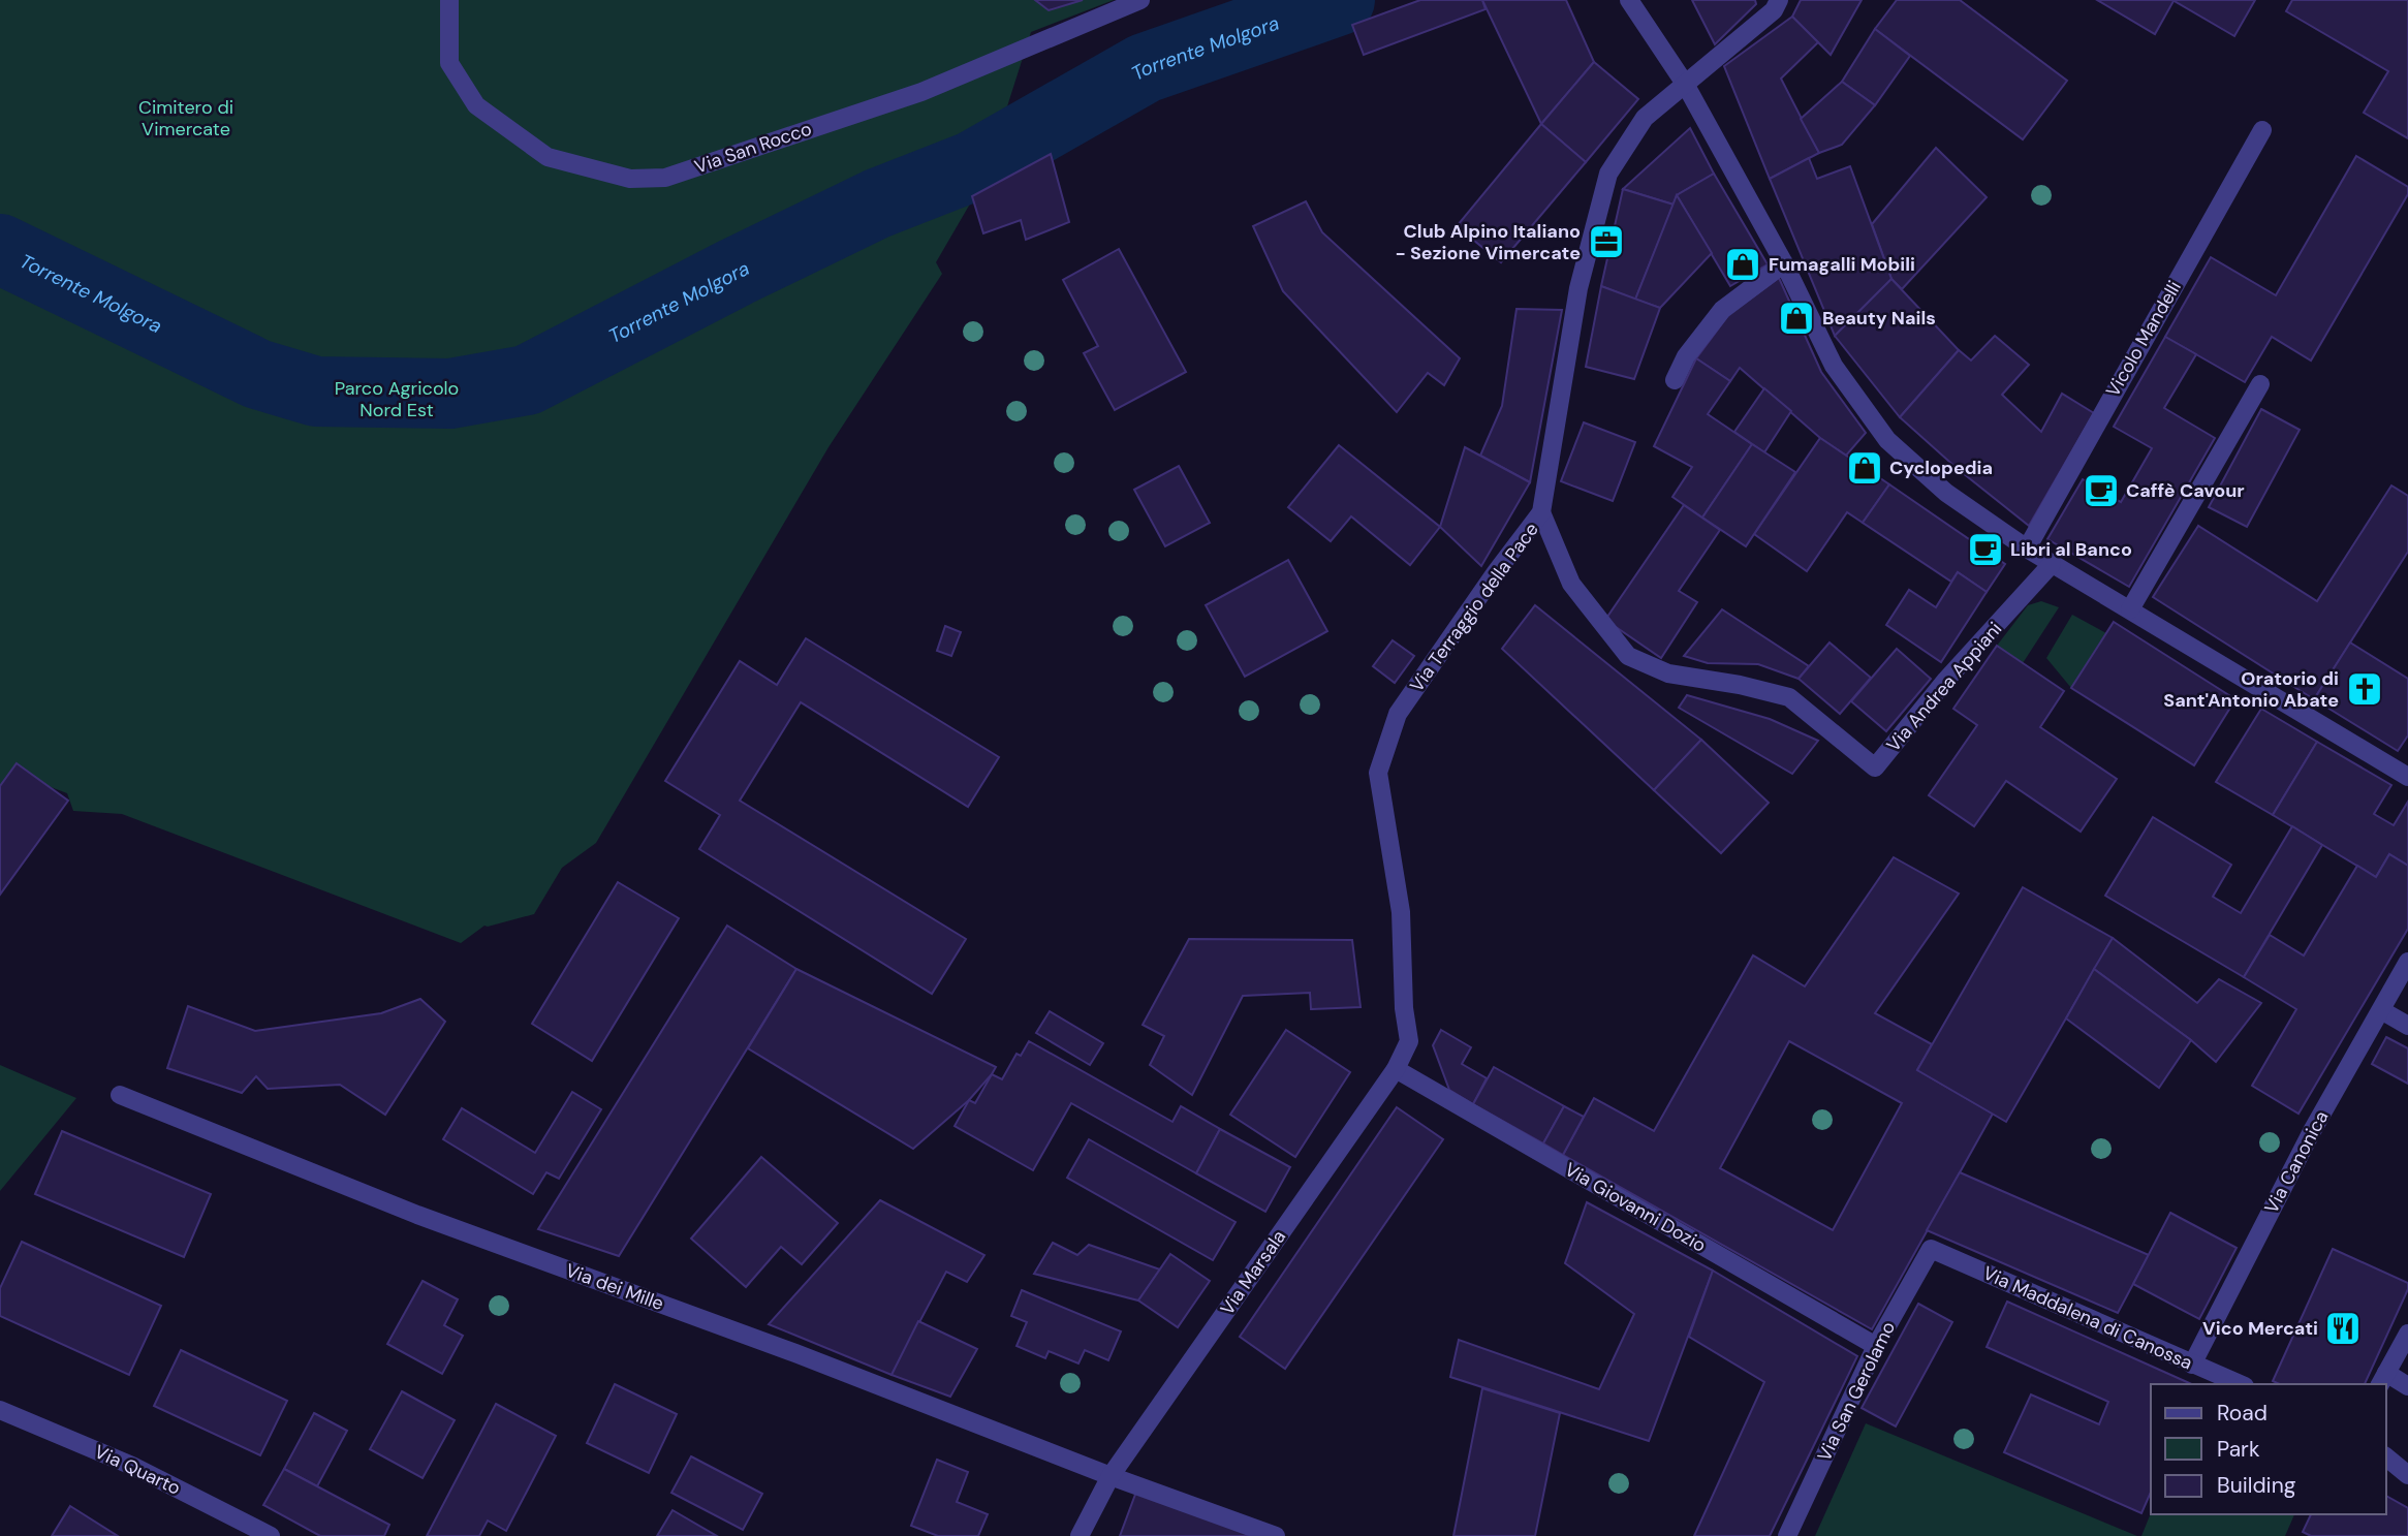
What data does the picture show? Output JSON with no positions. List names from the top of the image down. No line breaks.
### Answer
{"streets":{"street":["Via San Rocco","Vicolo Mandelli","Via Terraggio della Pace","Via Andrea Appiani","Via Canonica","Via Giovanni Dozio","Via Marsala","Via dei Mille","Via Maddalena di Canossa","Via San Gerolamo","Via Quarto"]},"crossings":[["Via Terraggio della Pace","Via Andrea Appiani"],["Via Terraggio della Pace","Via Giovanni Dozio"],["Via Terraggio della Pace","Via Marsala"],["Via Canonica","Via Maddalena di Canossa"],["Via Giovanni Dozio","Via Marsala"],["Via Giovanni Dozio","Via San Gerolamo"],["Via Marsala","Via dei Mille"],["Via Maddalena di Canossa","Via San Gerolamo"]],"water":["Torrente Molgora"],"parks":["Cimitero di Vimercate","Parco Agricolo Nord Est"],"places":{"office":["Club Alpino Italiano - Sezione Vimercate"],"shop":["Fumagalli Mobili","Beauty Nails","Cyclopedia"],"cafe":["Caffè Cavour","Libri al Banco"],"church":["Oratorio di Sant'Antonio Abate"],"restaurant":["Vico Mercati"]},"legend":["Road","Park","Building"]}
